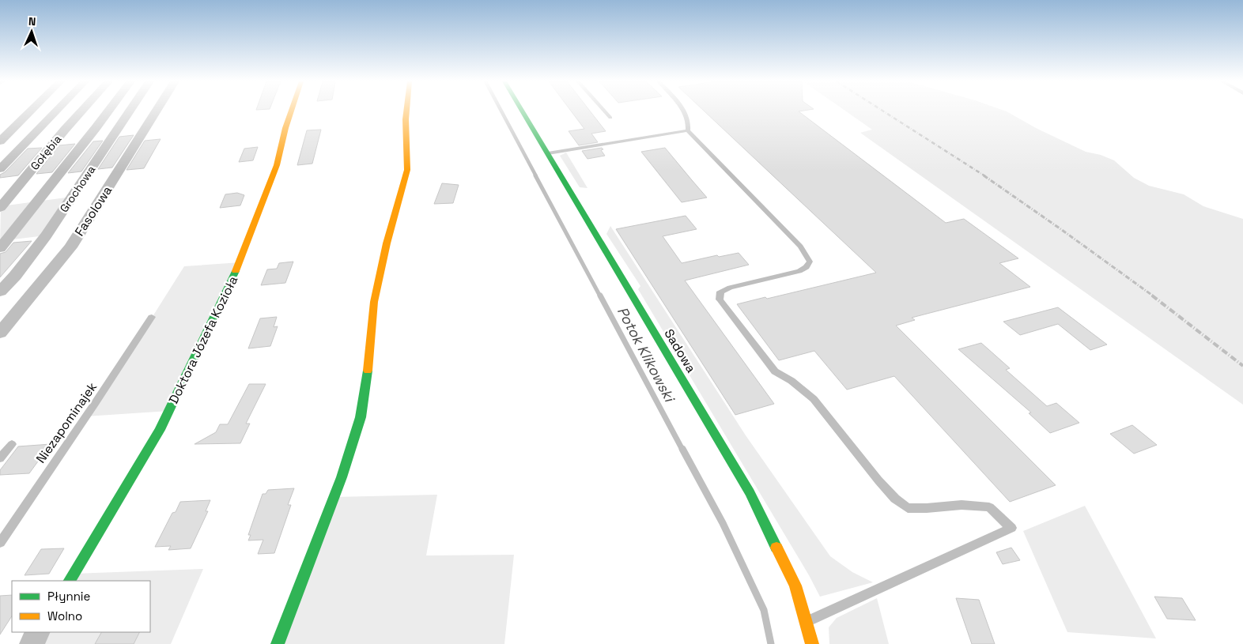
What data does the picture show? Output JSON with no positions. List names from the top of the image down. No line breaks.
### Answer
{"streets":{"street":["Gołębia","Grochowa","Fasolowa","Doktora Józefa Kozioła","Sadowa"],"lane":["Niezapominajek"]},"water":["Potok Klikowski"],"legend":["Płynnie","Wolno"],"north":"top"}
